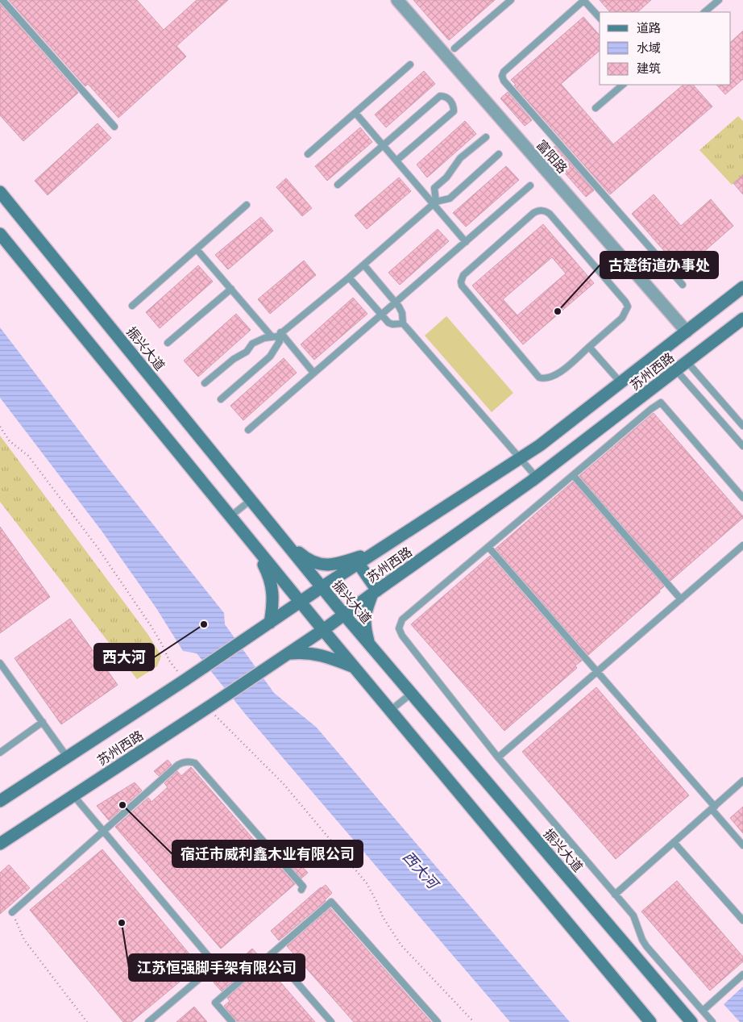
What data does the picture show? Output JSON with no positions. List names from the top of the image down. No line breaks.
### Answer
{"streets":{"main road":["振兴大道","苏州西路"],"street":["富阳路"]},"crossings":[["富阳路","苏州西路"],["振兴大道","苏州西路"]],"water":["西大河"],"places":["古楚街道办事处","西大河","宿迁市威利鑫木业有限公司","江苏恒强脚手架有限公司"],"legend":["道路","水域","建筑"]}
